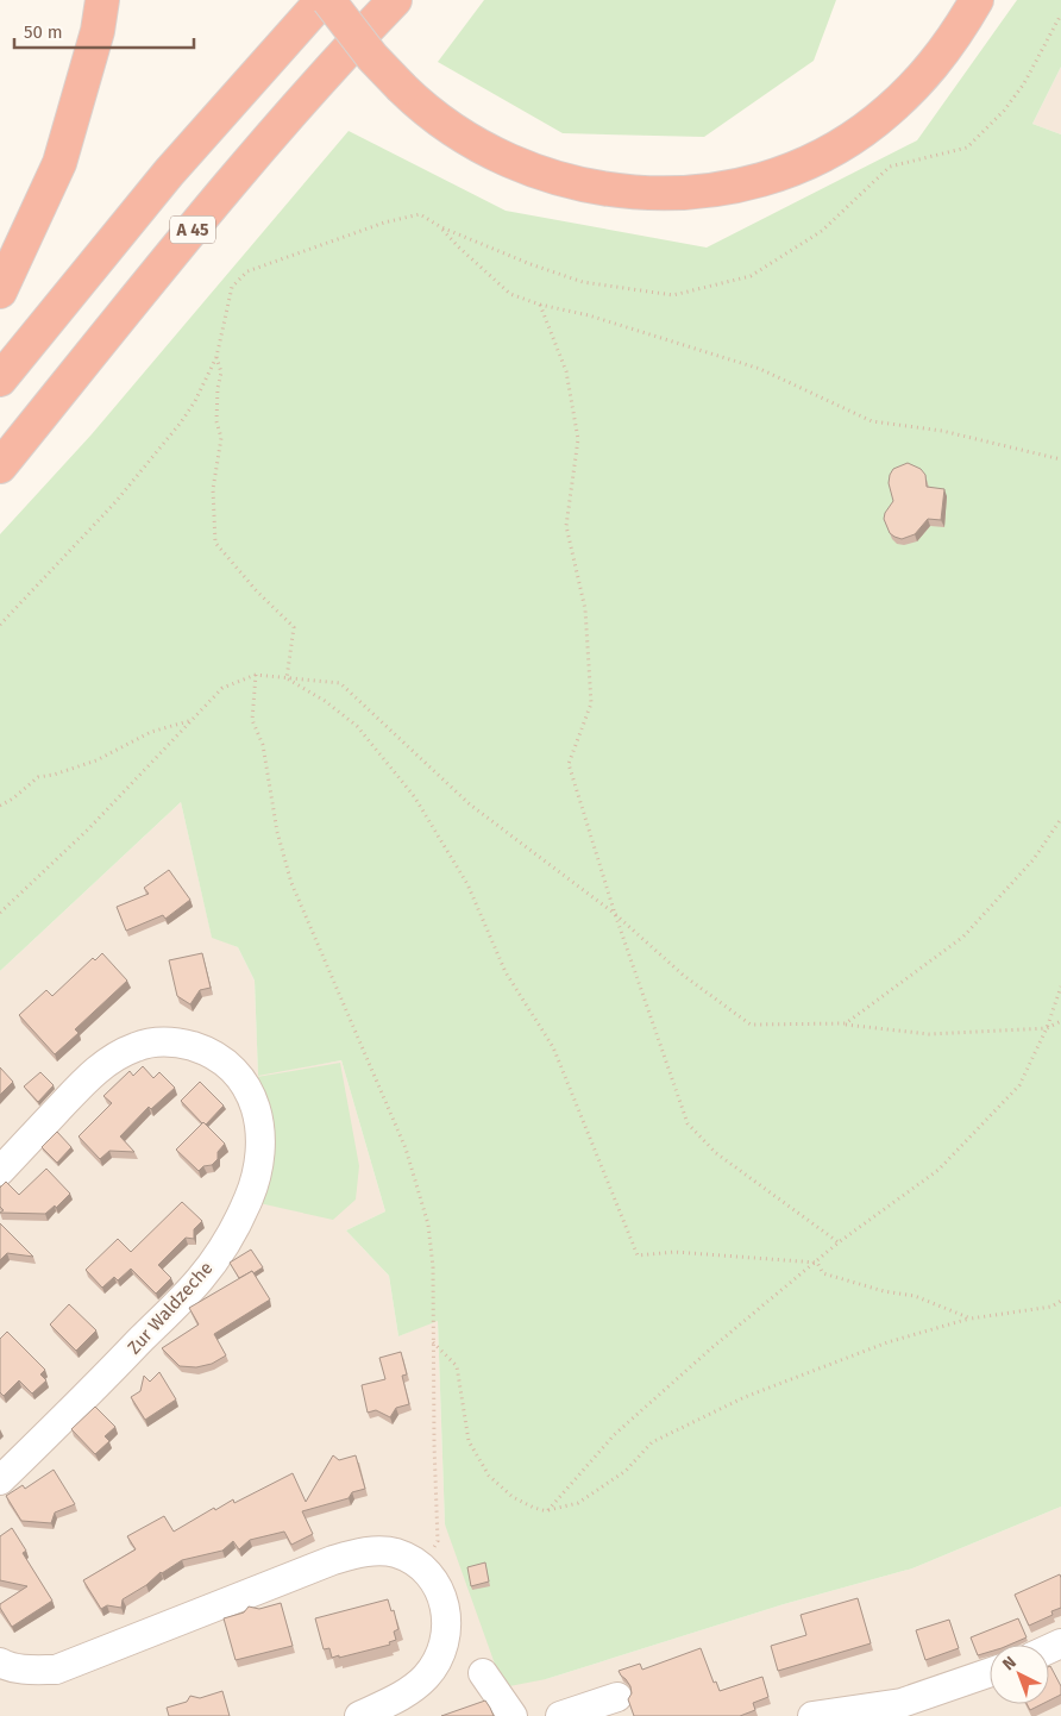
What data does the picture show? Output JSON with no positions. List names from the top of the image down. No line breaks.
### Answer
{"streets":{"highway":["A 45"],"street":["Zur Waldzeche"]},"scale_bar":"50 m","north":"top left"}
